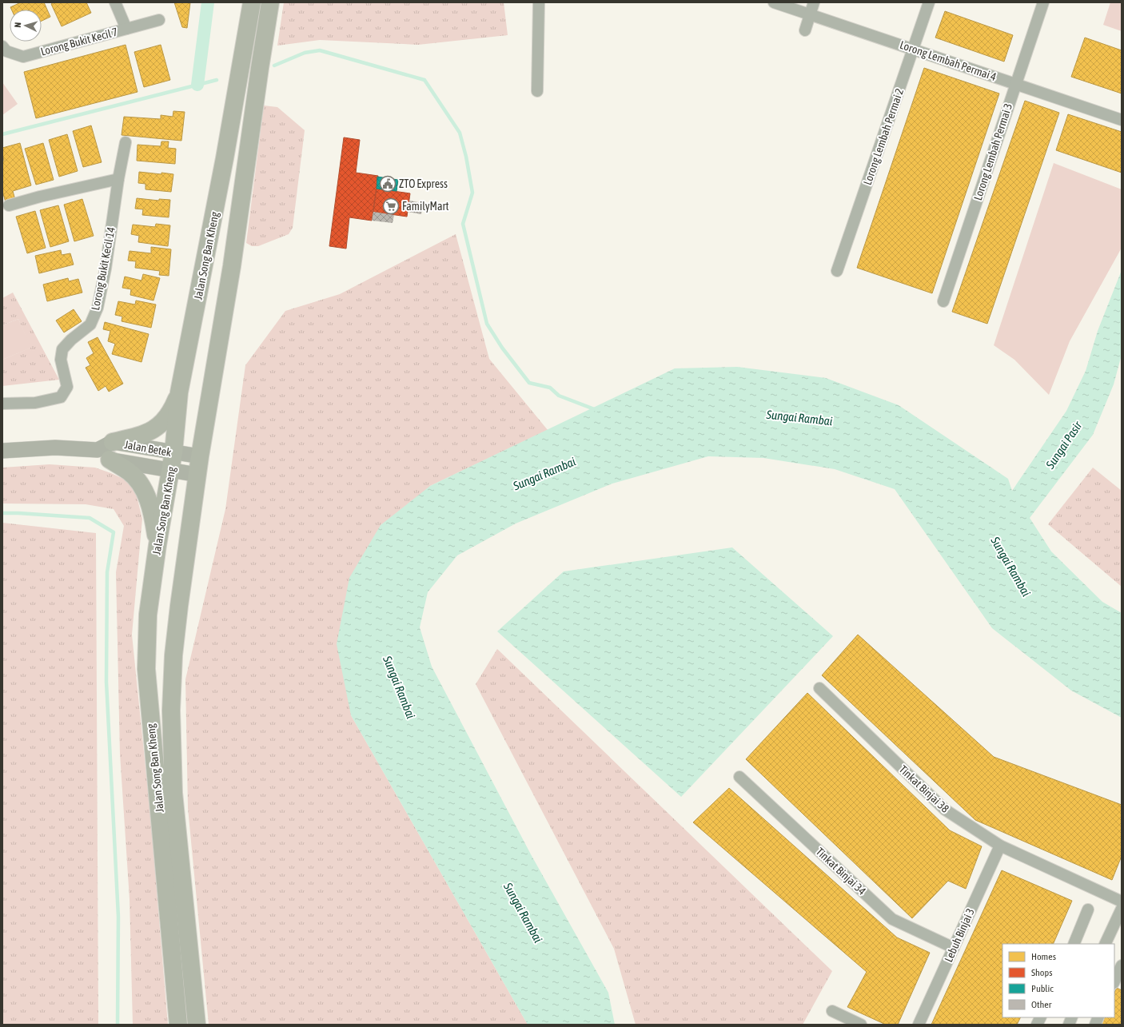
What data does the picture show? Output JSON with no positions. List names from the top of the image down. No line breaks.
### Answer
{"streets":{"main road":["Jalan Song Ban Kheng"],"street":["Lorong Bukit Kecil 7","Lorong Lembah Permai 4","Lorong Lembah Permai 2","Lorong Lembah Permai 3","Lorong Bukit Kecil 14","Jalan Betek","Tinkat Binjai 38","Tinkat Binjai 34","Lebuh Binjai 3"]},"crossings":[["Lorong Lembah Permai 4","Lorong Lembah Permai 2"],["Lorong Lembah Permai 4","Lorong Lembah Permai 3"],["Jalan Song Ban Kheng","Jalan Betek"],["Tinkat Binjai 38","Lebuh Binjai 3"],["Tinkat Binjai 34","Lebuh Binjai 3"]],"water":["Sungai Rambai","Sungai Pasir"],"places":{"public building":["ZTO Express"],"supermarket":["FamilyMart"]},"legend":["Homes","Shops","Public","Other"],"north":"left"}
